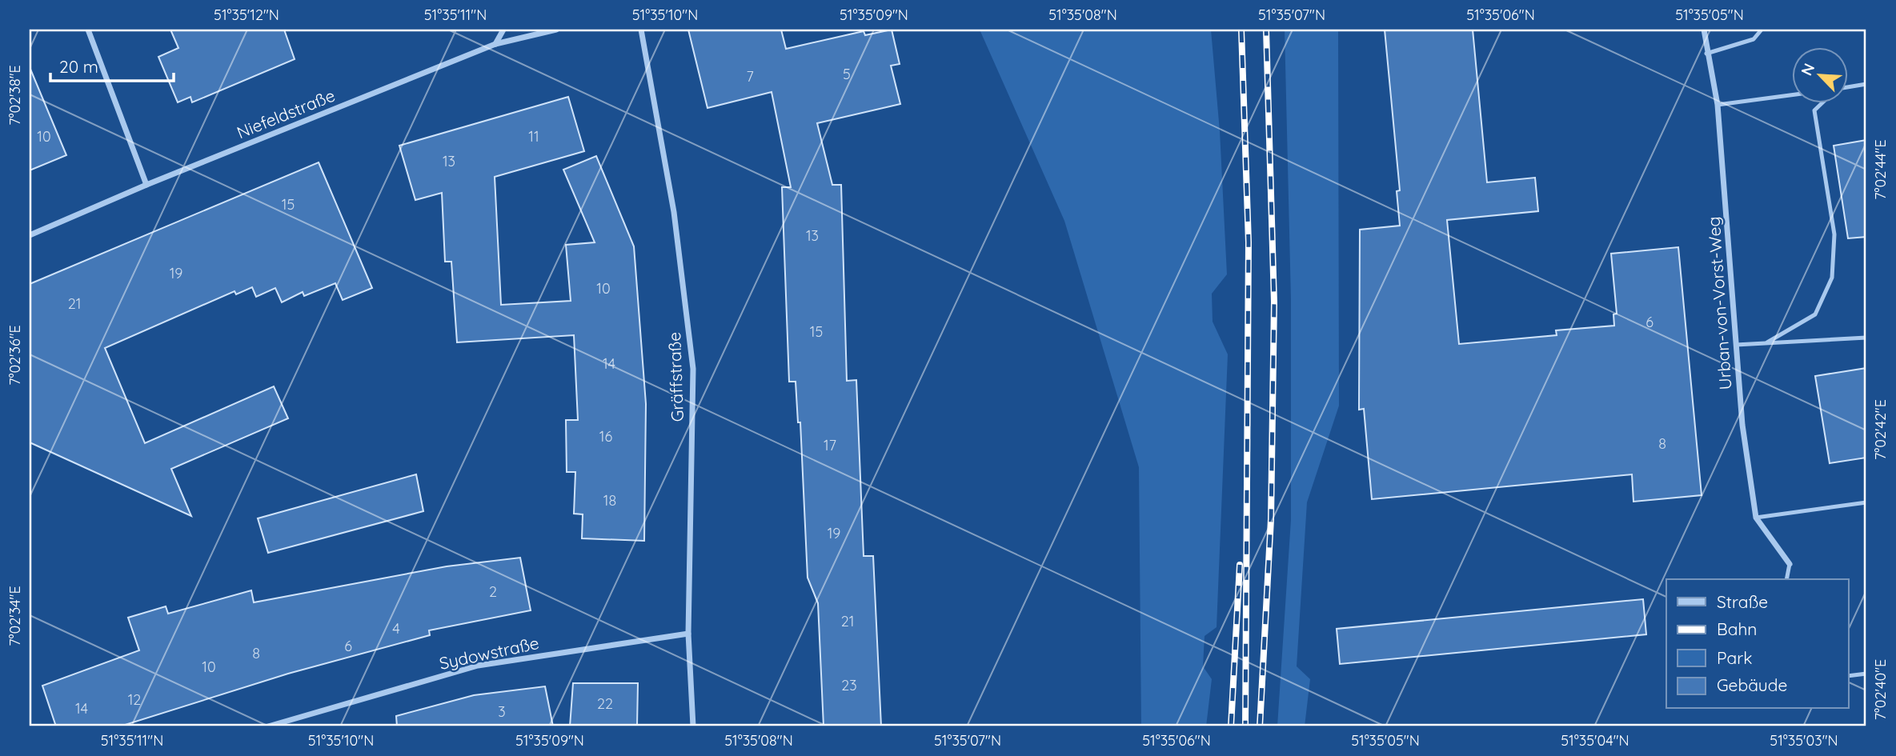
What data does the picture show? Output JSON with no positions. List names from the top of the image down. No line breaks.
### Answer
{"streets":{"street":["Niefeldstraße","Urban-von-Vorst-Weg","Gräffstraße","Sydowstraße"]},"crossings":[["Gräffstraße","Sydowstraße"]],"house_numbers":["5","7","10","11","13","15","13","19","10","21","6","15","14","16","8","17","18","19","2","21","4","6","8","10","23","12","22","14","3"],"legend":["Straße","Bahn","Park","Gebäude"],"scale_bar":"20 m","north":"top left","coordinates":["51°35'12\"N","51°35'11\"N","51°35'10\"N","51°35'09\"N","51°35'08\"N","51°35'07\"N","51°35'06\"N","51°35'05\"N","7°02'38\"E","7°02'44\"E","7°02'36\"E","7°02'42\"E","7°02'34\"E","7°02'40\"E","51°35'04\"N","51°35'03\"N"]}
